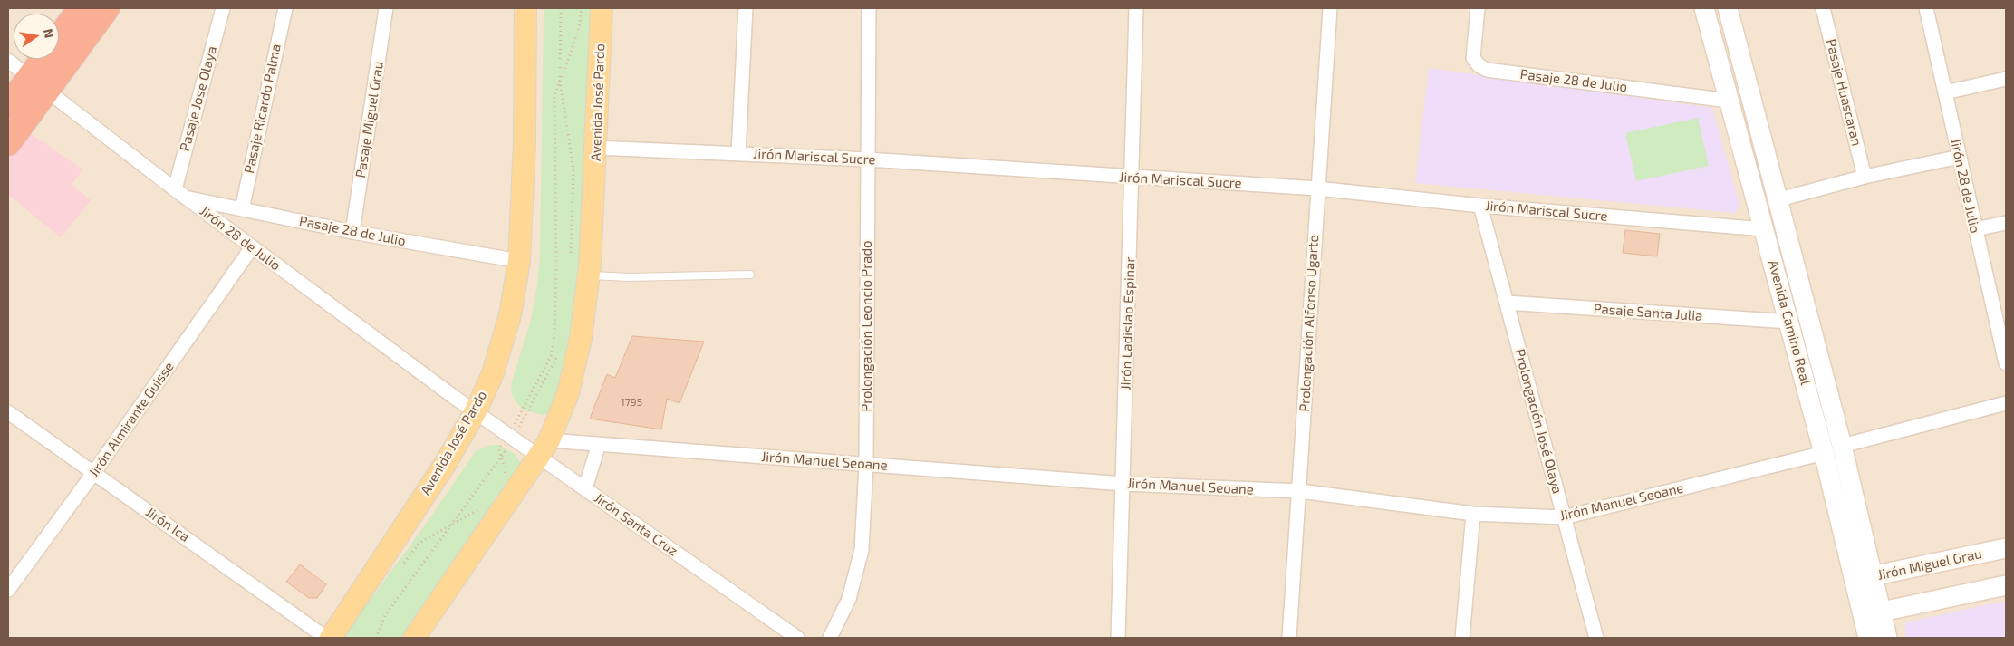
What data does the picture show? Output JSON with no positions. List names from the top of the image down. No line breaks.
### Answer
{"streets":{"main road":["Avenida José Pardo","Avenida Camino Real","Jirón Miguel Grau"],"street":["Pasaje 28 de Julio","Pasaje Huascaran","Pasaje Jose Olaya","Pasaje Ricardo Palma","Pasaje Miguel Grau","Jirón Mariscal Sucre","Jirón 28 de Julio","Pasaje Santa Julia","Jirón Ladislao Espinar","Prolongación Alfonso Ugarte","Prolongación Leoncio Prado","Jirón Almirante Guisse","Prolongación José Olaya","Jirón Manuel Seoane","Jirón Ica","Jirón Santa Cruz"]},"crossings":[["Pasaje 28 de Julio","Avenida José Pardo"],["Pasaje 28 de Julio","Pasaje Ricardo Palma"],["Pasaje 28 de Julio","Pasaje Miguel Grau"],["Pasaje 28 de Julio","Jirón 28 de Julio"],["Pasaje 28 de Julio","Avenida Camino Real"],["Pasaje Jose Olaya","Jirón 28 de Julio"],["Avenida José Pardo","Jirón Mariscal Sucre"],["Avenida José Pardo","Jirón 28 de Julio"],["Avenida José Pardo","Jirón Manuel Seoane"],["Avenida José Pardo","Jirón Santa Cruz"],["Jirón Mariscal Sucre","Avenida Camino Real"],["Jirón Mariscal Sucre","Jirón Ladislao Espinar"],["Jirón Mariscal Sucre","Prolongación Alfonso Ugarte"],["Jirón Mariscal Sucre","Prolongación Leoncio Prado"],["Jirón Mariscal Sucre","Prolongación José Olaya"],["Jirón 28 de Julio","Jirón Almirante Guisse"],["Jirón 28 de Julio","Jirón Santa Cruz"],["Pasaje Santa Julia","Avenida Camino Real"],["Pasaje Santa Julia","Prolongación José Olaya"],["Avenida Camino Real","Jirón Manuel Seoane"],["Avenida Camino Real","Jirón Miguel Grau"],["Jirón Ladislao Espinar","Jirón Manuel Seoane"],["Prolongación Alfonso Ugarte","Jirón Manuel Seoane"],["Prolongación Leoncio Prado","Jirón Manuel Seoane"],["Jirón Almirante Guisse","Jirón Ica"],["Prolongación José Olaya","Jirón Manuel Seoane"],["Jirón Manuel Seoane","Jirón Santa Cruz"]],"house_numbers":["1795"],"north":"right"}
